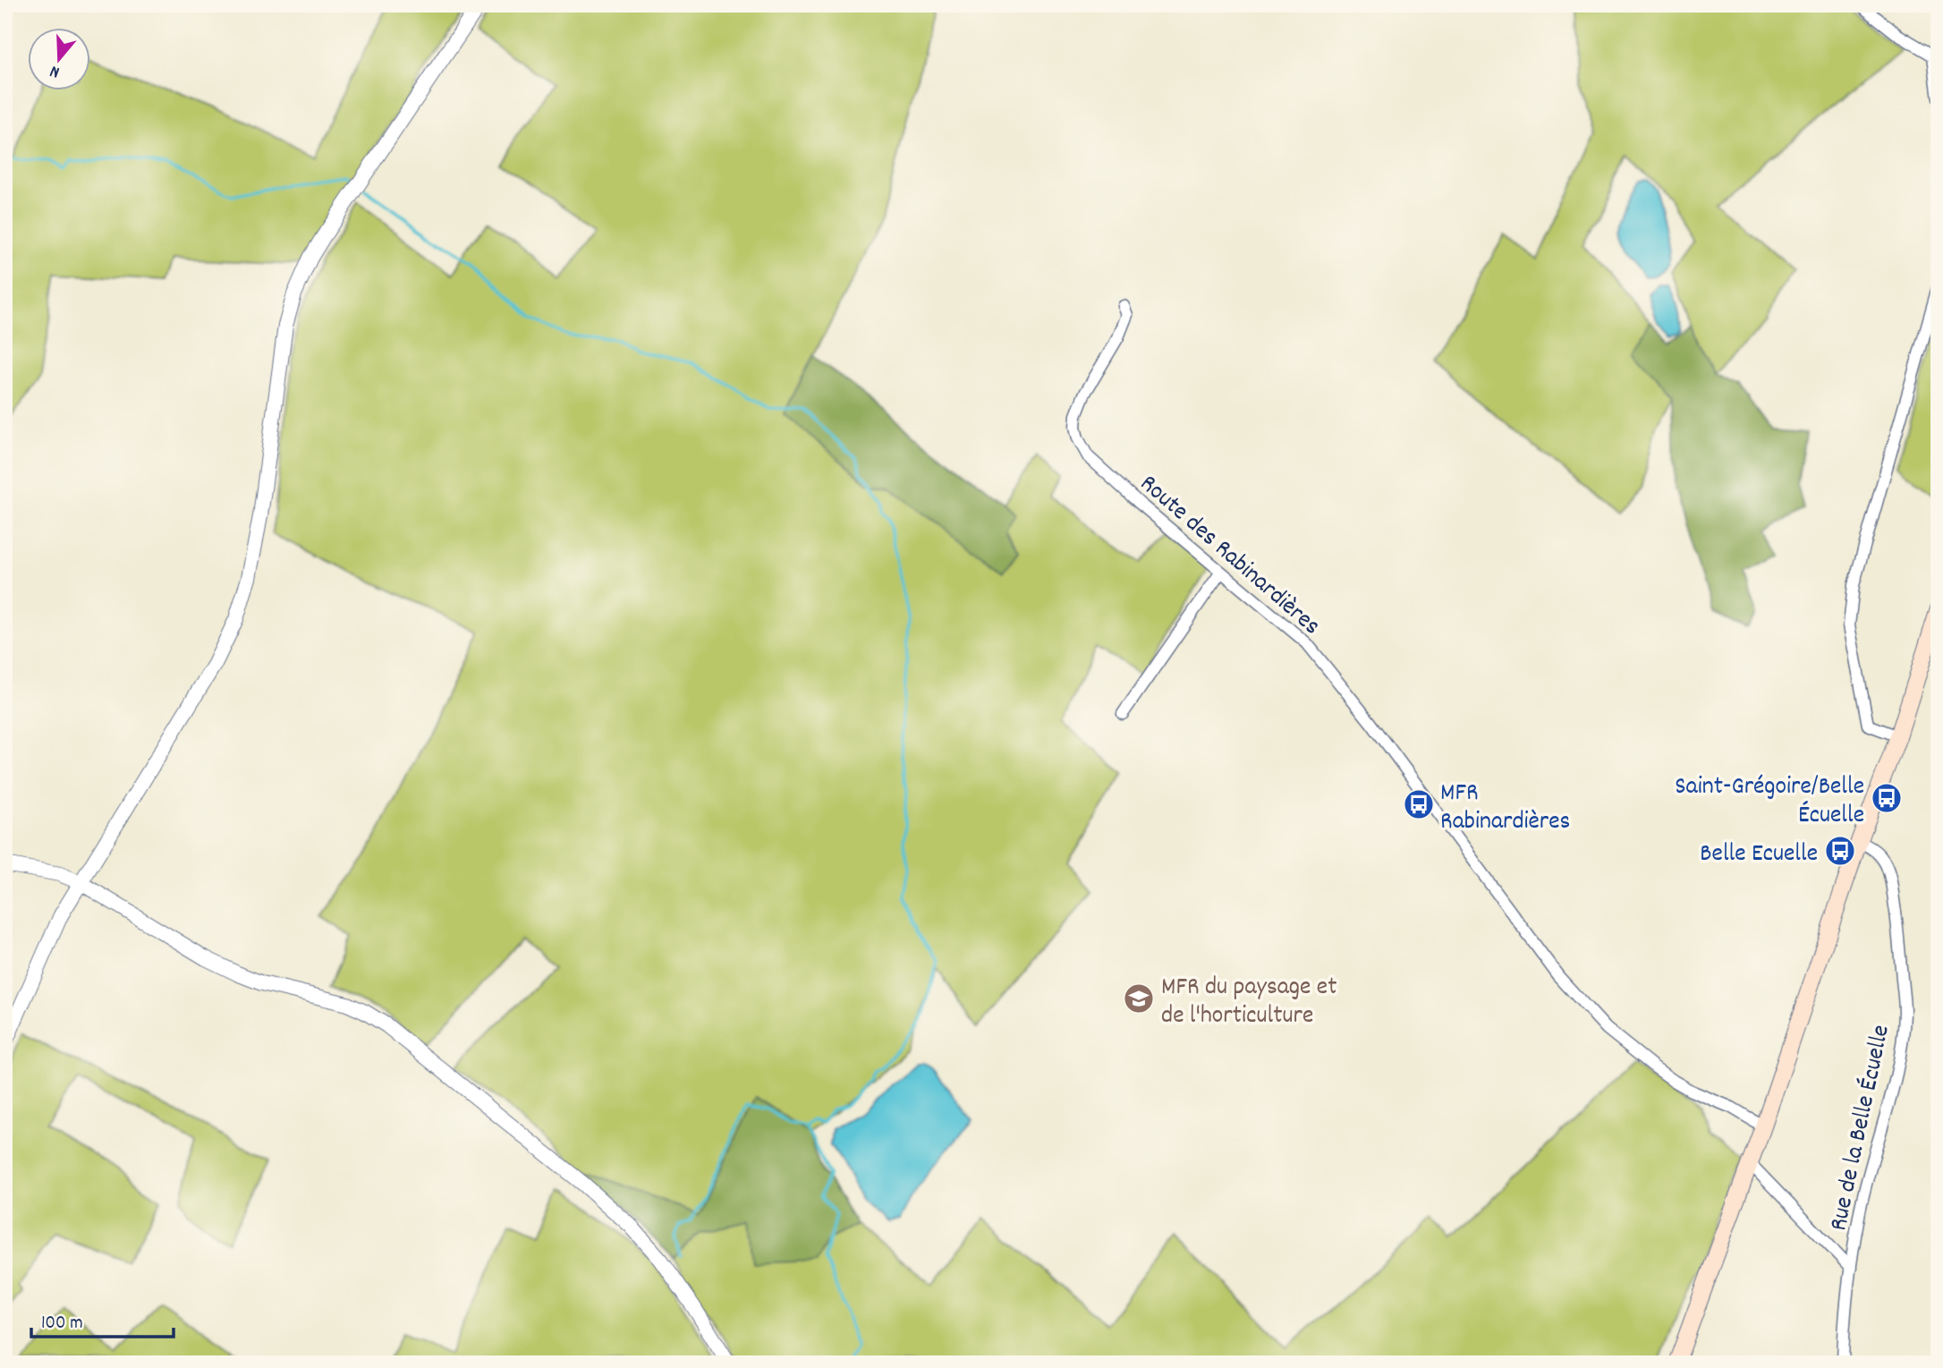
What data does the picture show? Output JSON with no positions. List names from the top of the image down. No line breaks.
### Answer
{"streets":{"street":["Route des Rabinardières","Rue de la Belle Écuelle"]},"places":{"bus stop":["Saint-Grégoire/Belle Écuelle","MFR Rabinardières","Belle Ecuelle"],"school or university":["MFR du paysage et de l'horticulture"]},"scale_bar":"100 m","north":"bottom"}
